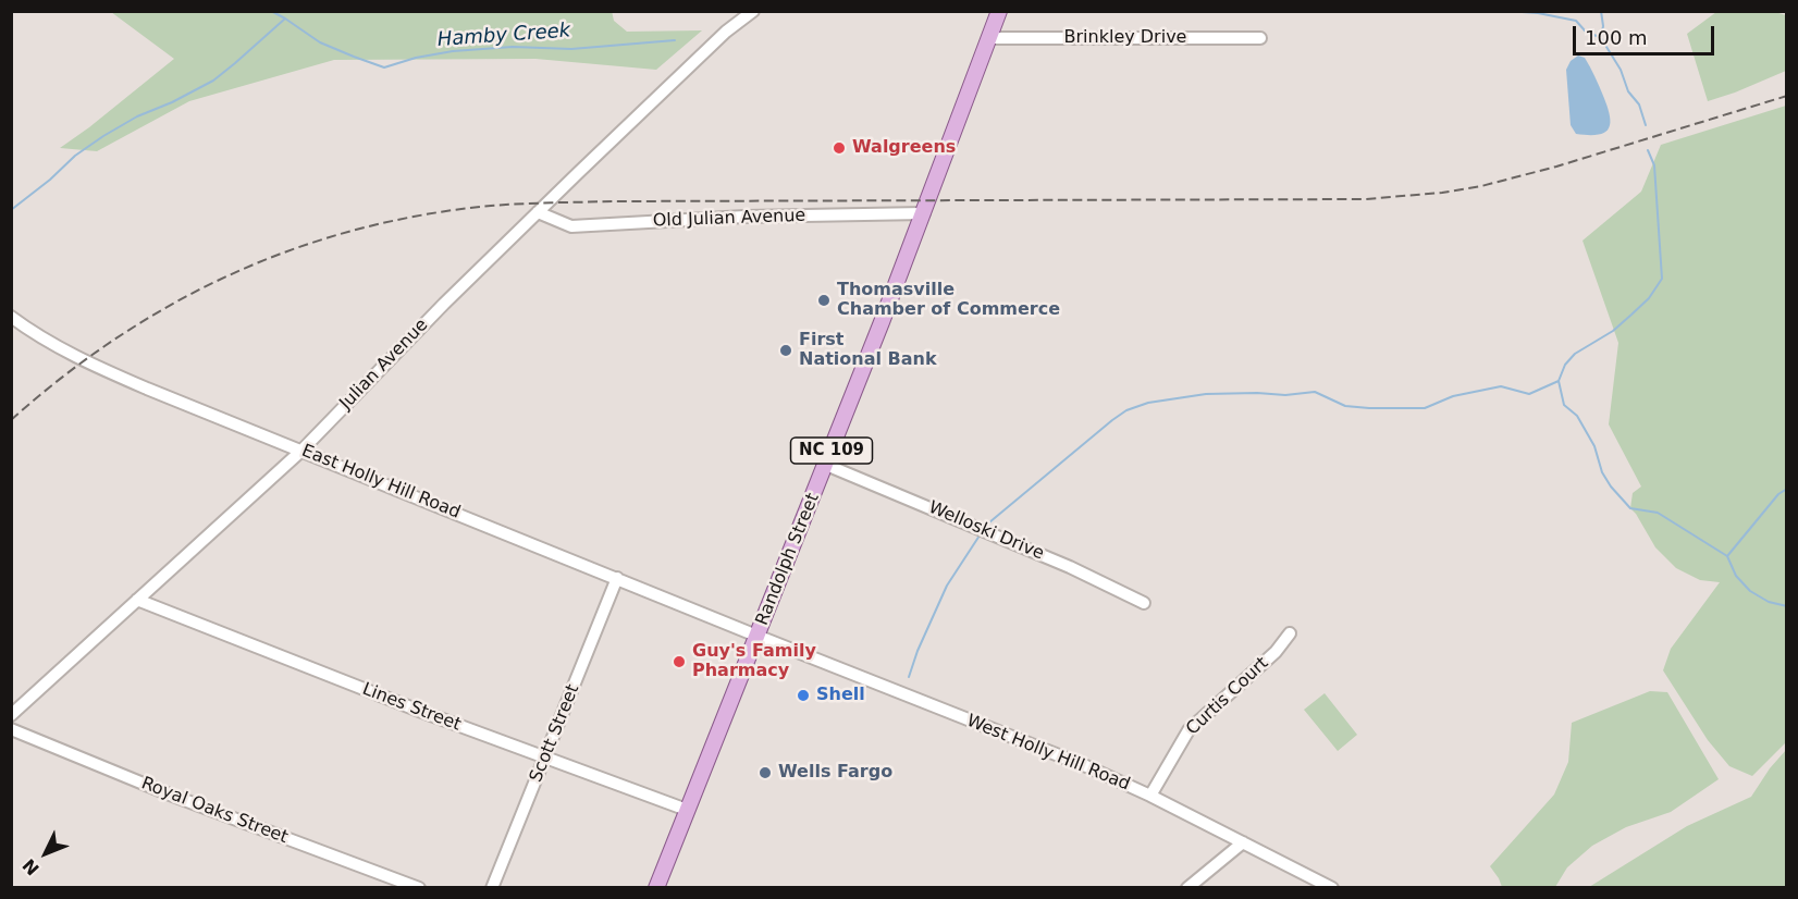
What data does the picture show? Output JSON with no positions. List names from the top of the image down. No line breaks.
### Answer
{"streets":{"main road":["NC 109","Randolph Street"],"street":["Brinkley Drive","Old Julian Avenue","Julian Avenue","East Holly Hill Road","Welloski Drive","Curtis Court","Lines Street","Scott Street","West Holly Hill Road","Royal Oaks Street"]},"crossings":[["Brinkley Drive","Randolph Street"],["Old Julian Avenue","Julian Avenue"],["Old Julian Avenue","Randolph Street"],["Julian Avenue","East Holly Hill Road"],["Julian Avenue","Lines Street"],["East Holly Hill Road","Randolph Street"],["East Holly Hill Road","Scott Street"],["East Holly Hill Road","West Holly Hill Road"],["Welloski Drive","Randolph Street"],["Randolph Street","Lines Street"],["Randolph Street","West Holly Hill Road"],["Curtis Court","West Holly Hill Road"],["Lines Street","Scott Street"]],"water":["Hamby Creek"],"places":["Walgreens","Thomasville Chamber of Commerce","First National Bank","Guy's Family Pharmacy","Shell","Wells Fargo"],"scale_bar":"100 m","north":"bottom left"}
